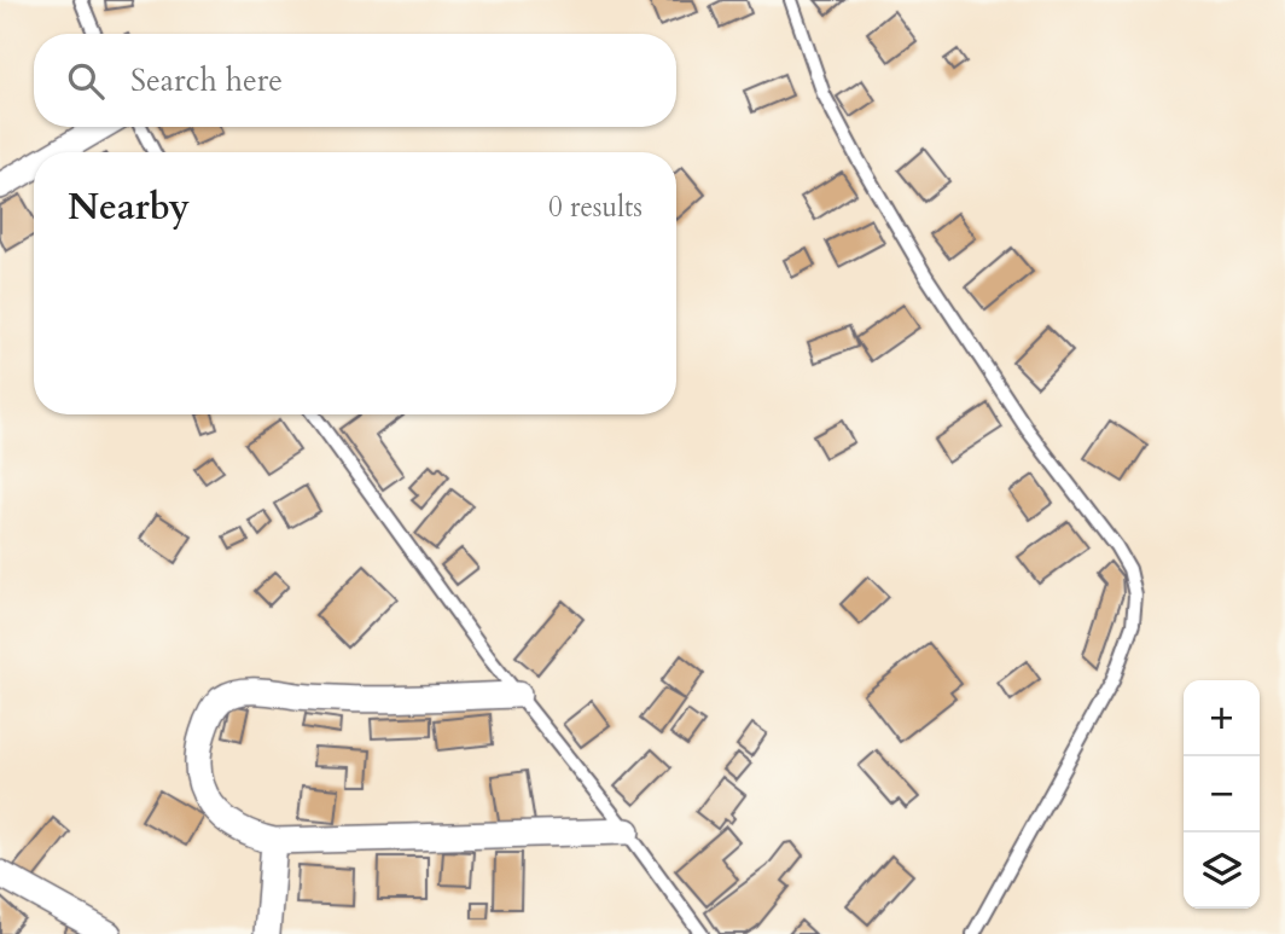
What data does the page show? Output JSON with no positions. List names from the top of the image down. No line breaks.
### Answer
{"page":{"search":"Search here","heading":["Nearby","0 results"],"map_buttons":["+","−"]}}
